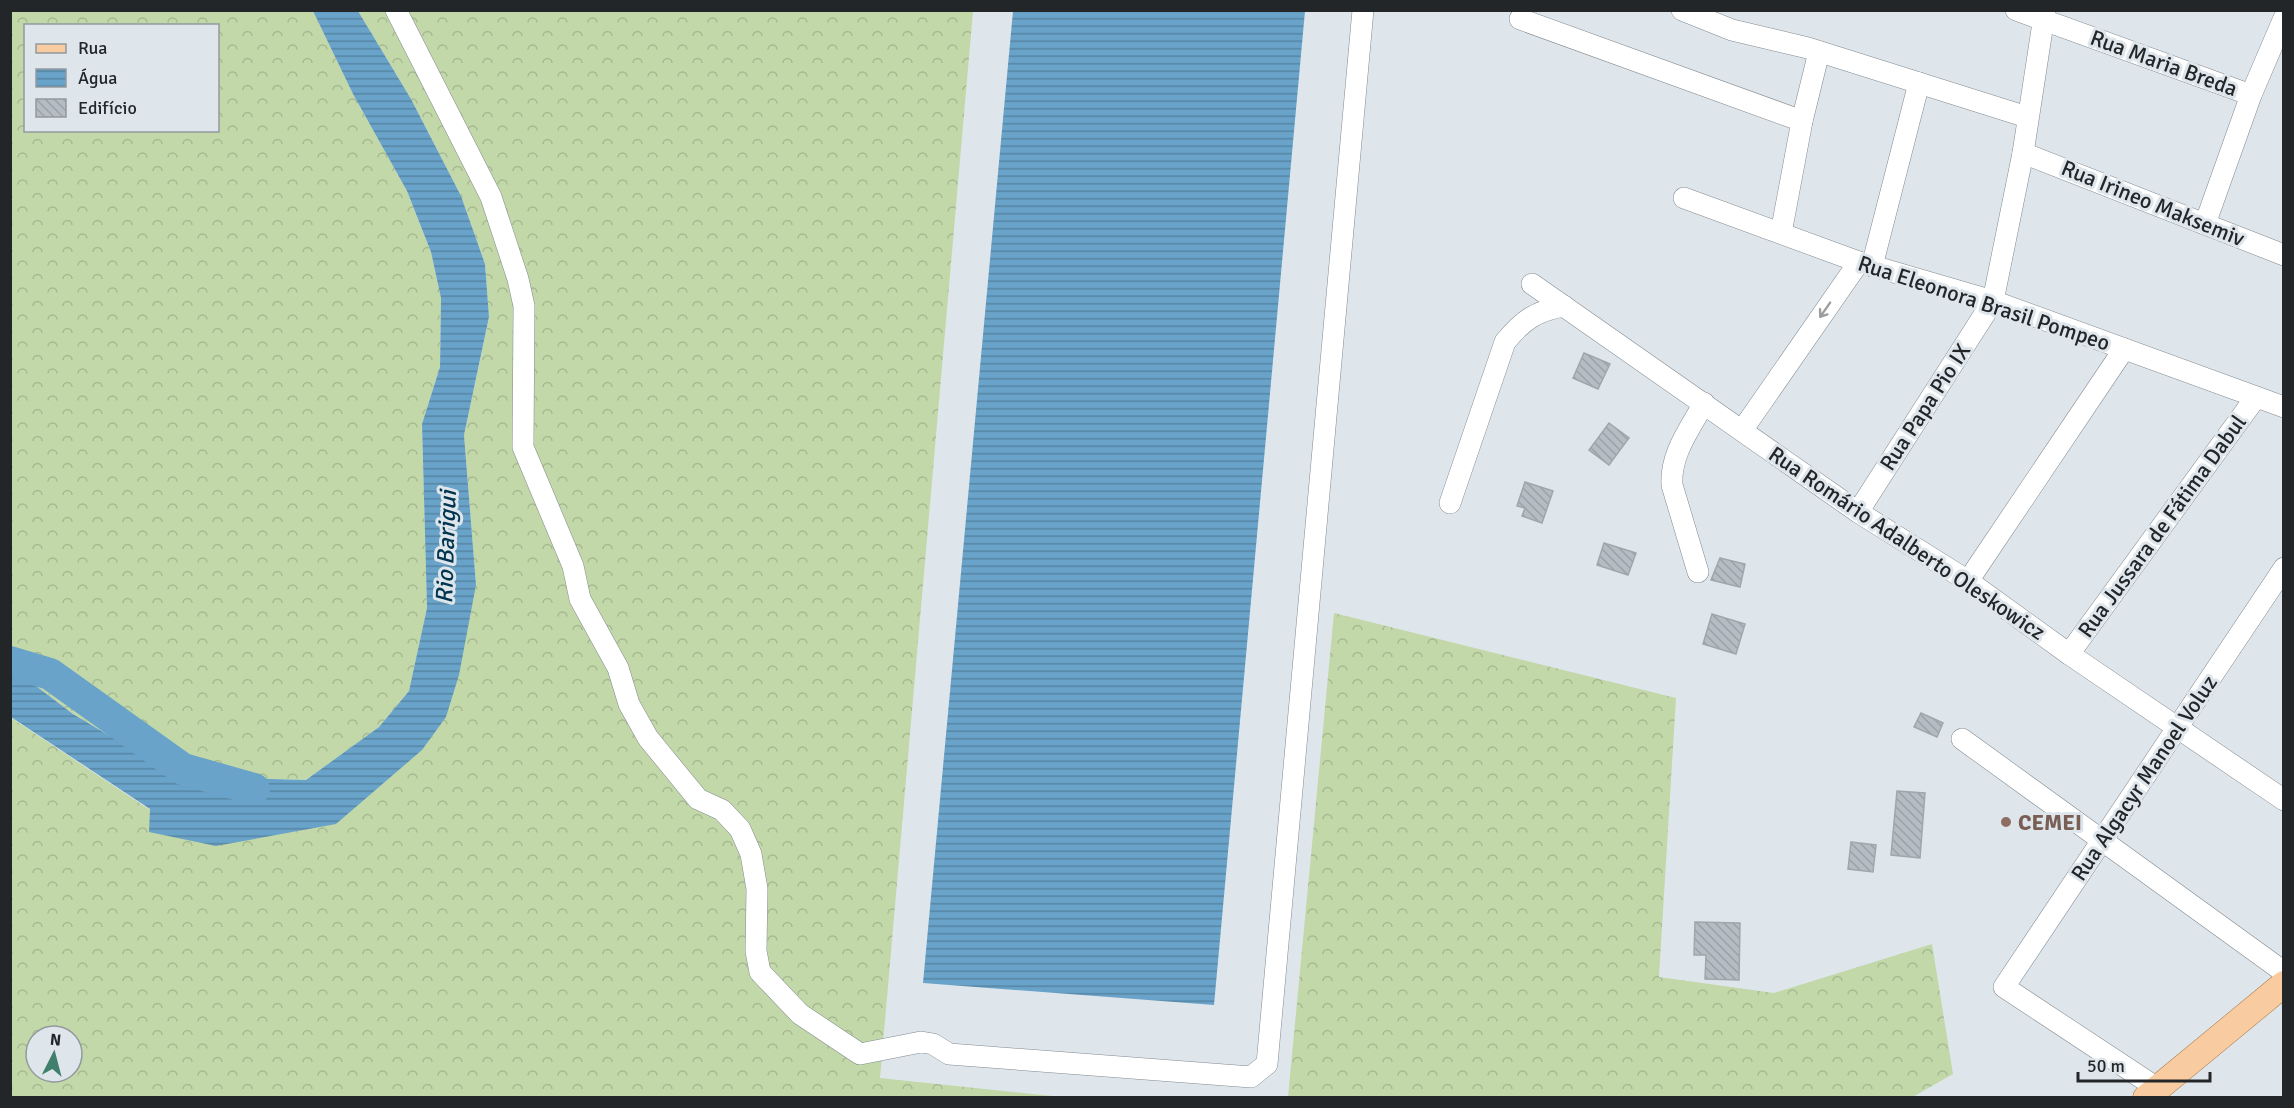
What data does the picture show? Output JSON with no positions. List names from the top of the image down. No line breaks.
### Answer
{"streets":{"street":["Rua Maria Breda","Rua Irineo Maksemiv","Rua Eleonora Brasil Pompeo","Rua Papa Pio IX","Rua Jussara de Fátima Dabul","Rua Romário Adalberto Oleskowicz","Rua Algacyr Manoel Voluz"]},"crossings":[["Rua Eleonora Brasil Pompeo","Rua Papa Pio IX"],["Rua Eleonora Brasil Pompeo","Rua Jussara de Fátima Dabul"],["Rua Papa Pio IX","Rua Romário Adalberto Oleskowicz"],["Rua Jussara de Fátima Dabul","Rua Romário Adalberto Oleskowicz"],["Rua Romário Adalberto Oleskowicz","Rua Algacyr Manoel Voluz"]],"water":["Rio Barigui"],"places":["CEMEI"],"legend":["Rua","Água","Edifício"],"scale_bar":"50 m","north":"top"}
